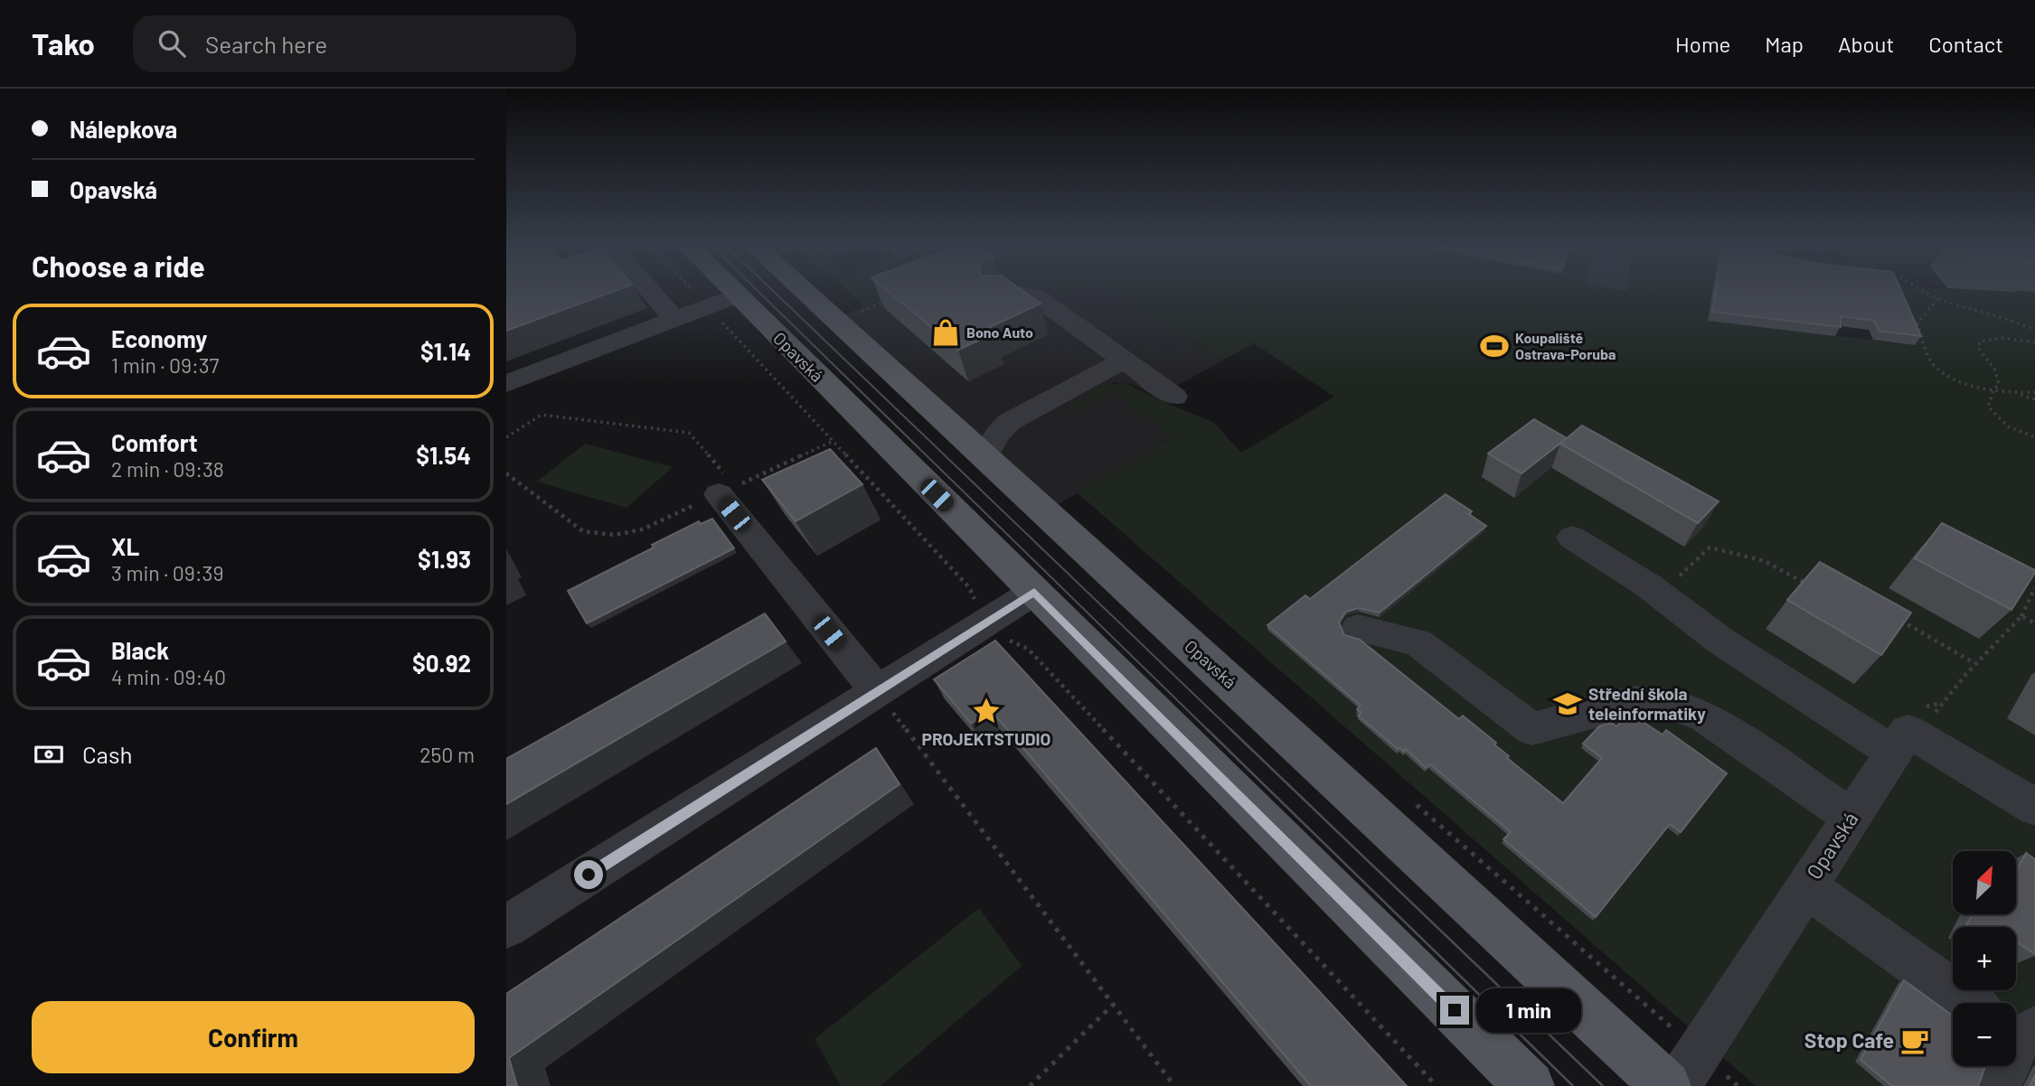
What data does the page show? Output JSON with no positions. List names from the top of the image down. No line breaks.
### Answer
{"streets":{"main road":["Opavská"]},"places":{"shop":["Bono Auto"],"sports":["Koupaliště Ostrava-Poruba"],"school or university":["Střední škola teleinformatiky"],"place":["PROJEKTSTUDIO"],"cafe":["Stop Cafe"]},"north":"top right","page":{"header":"Tako","search":"Search here","nav":["Home","Map","About","Contact"],"banner":["Nálepkova","Opavská"],"heading":"Choose a ride","list":[{"name":"Economy","note":"1 min · 09:37","value":"$1.14"},{"name":"Comfort","note":"2 min · 09:38","value":"$1.54"},{"name":"XL","note":"3 min · 09:39","value":"$1.93"},{"name":"Black","note":"4 min · 09:40","value":"$0.92"}],"pay":["Cash","250 m"],"map_buttons":["+","−"],"buttons":"Confirm","bubble":"1 min"}}
